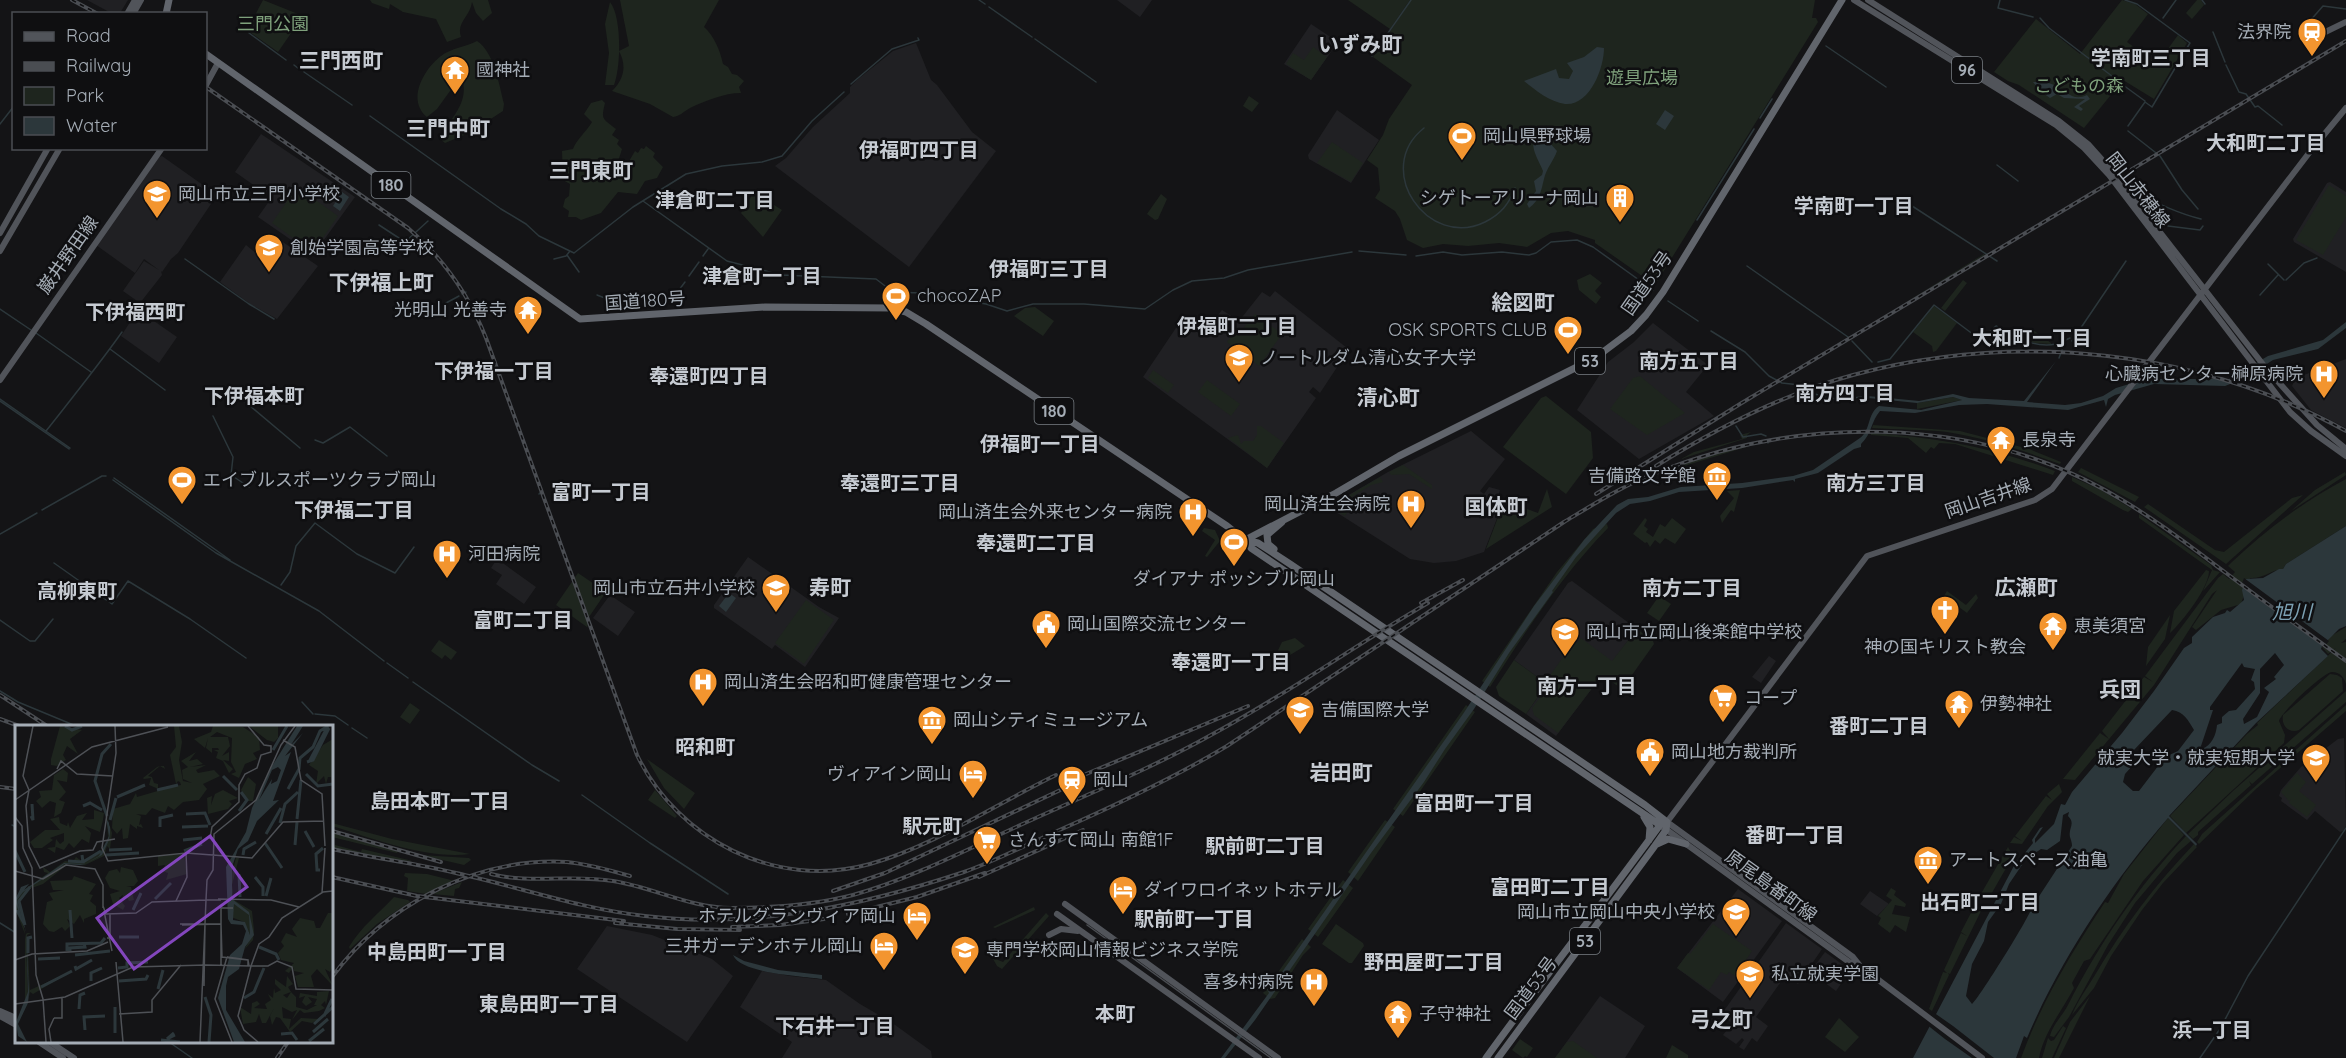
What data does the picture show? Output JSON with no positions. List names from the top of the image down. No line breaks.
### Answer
{"streets":{"highway":["180","国道53号","国道180号","53"],"main road":["96","岡山赤穂線","巌井野田線","岡山吉井線","原尾島番町線"]},"crossings":[["岡山赤穂線","岡山吉井線"],["国道53号","国道180号"],["国道53号","岡山吉井線"],["国道53号","原尾島番町線"],["岡山吉井線","原尾島番町線"]],"districts":["いずみ町","学南町三丁目","三門西町","三門中町","大和町二丁目","伊福町四丁目","三門東町","津倉町二丁目","学南町一丁目","伊福町三丁目","津倉町一丁目","下伊福上町","絵図町","下伊福西町","伊福町二丁目","大和町一丁目","南方五丁目","下伊福一丁目","奉還町四丁目","南方四丁目","下伊福本町","清心町","伊福町一丁目","奉還町三丁目","南方三丁目","富町一丁目","国体町","下伊福二丁目","奉還町二丁目","寿町","南方二丁目","広瀬町","高柳東町","富町二丁目","奉還町一丁目","南方一丁目","兵団","番町二丁目","昭和町","岩田町","島田本町一丁目","富田町一丁目","駅元町","番町一丁目","駅前町二丁目","富田町二丁目","出石町二丁目","駅前町一丁目","中島田町一丁目","野田屋町二丁目","東島田町一丁目","本町","弓之町","下石井一丁目","浜一丁目"],"water":["旭川"],"parks":["三門公園","遊具広場","こどもの森"],"places":{"station":["法界院","岡山"],"temple":["國神社","光明山 光善寺","長泉寺","恵美須宮","伊勢神社","子守神社"],"sports":["岡山県野球場","chocoZAP","OSK SPORTS CLUB","エイブルスポーツクラブ岡山","ダイアナ ポッシブル岡山"],"school or university":["岡山市立三門小学校","創始学園高等学校","ノートルダム清心女子大学","岡山市立石井小学校","岡山市立岡山後楽館中学校","吉備国際大学","就実大学・就実短期大学","岡山市立岡山中央小学校","専門学校岡山情報ビジネス学院","私立就実学園"],"building":["シゲトーアリーナ岡山"],"hospital":["心臓病センター榊原病院","岡山済生会病院","岡山済生会外来センター病院","河田病院","岡山済生会昭和町健康管理センター","喜多村病院"],"museum":["吉備路文学館","岡山シティミュージアム","アートスペース油亀"],"church":["神の国キリスト教会"],"public building":["岡山国際交流センター","岡山地方裁判所"],"supermarket":["コープ","さんすて岡山 南館1F"],"hotel":["ヴィアイン岡山","ダイワロイネットホテル","ホテルグランヴィア岡山","三井ガーデンホテル岡山"]},"legend":["Road","Railway","Park","Water"]}
